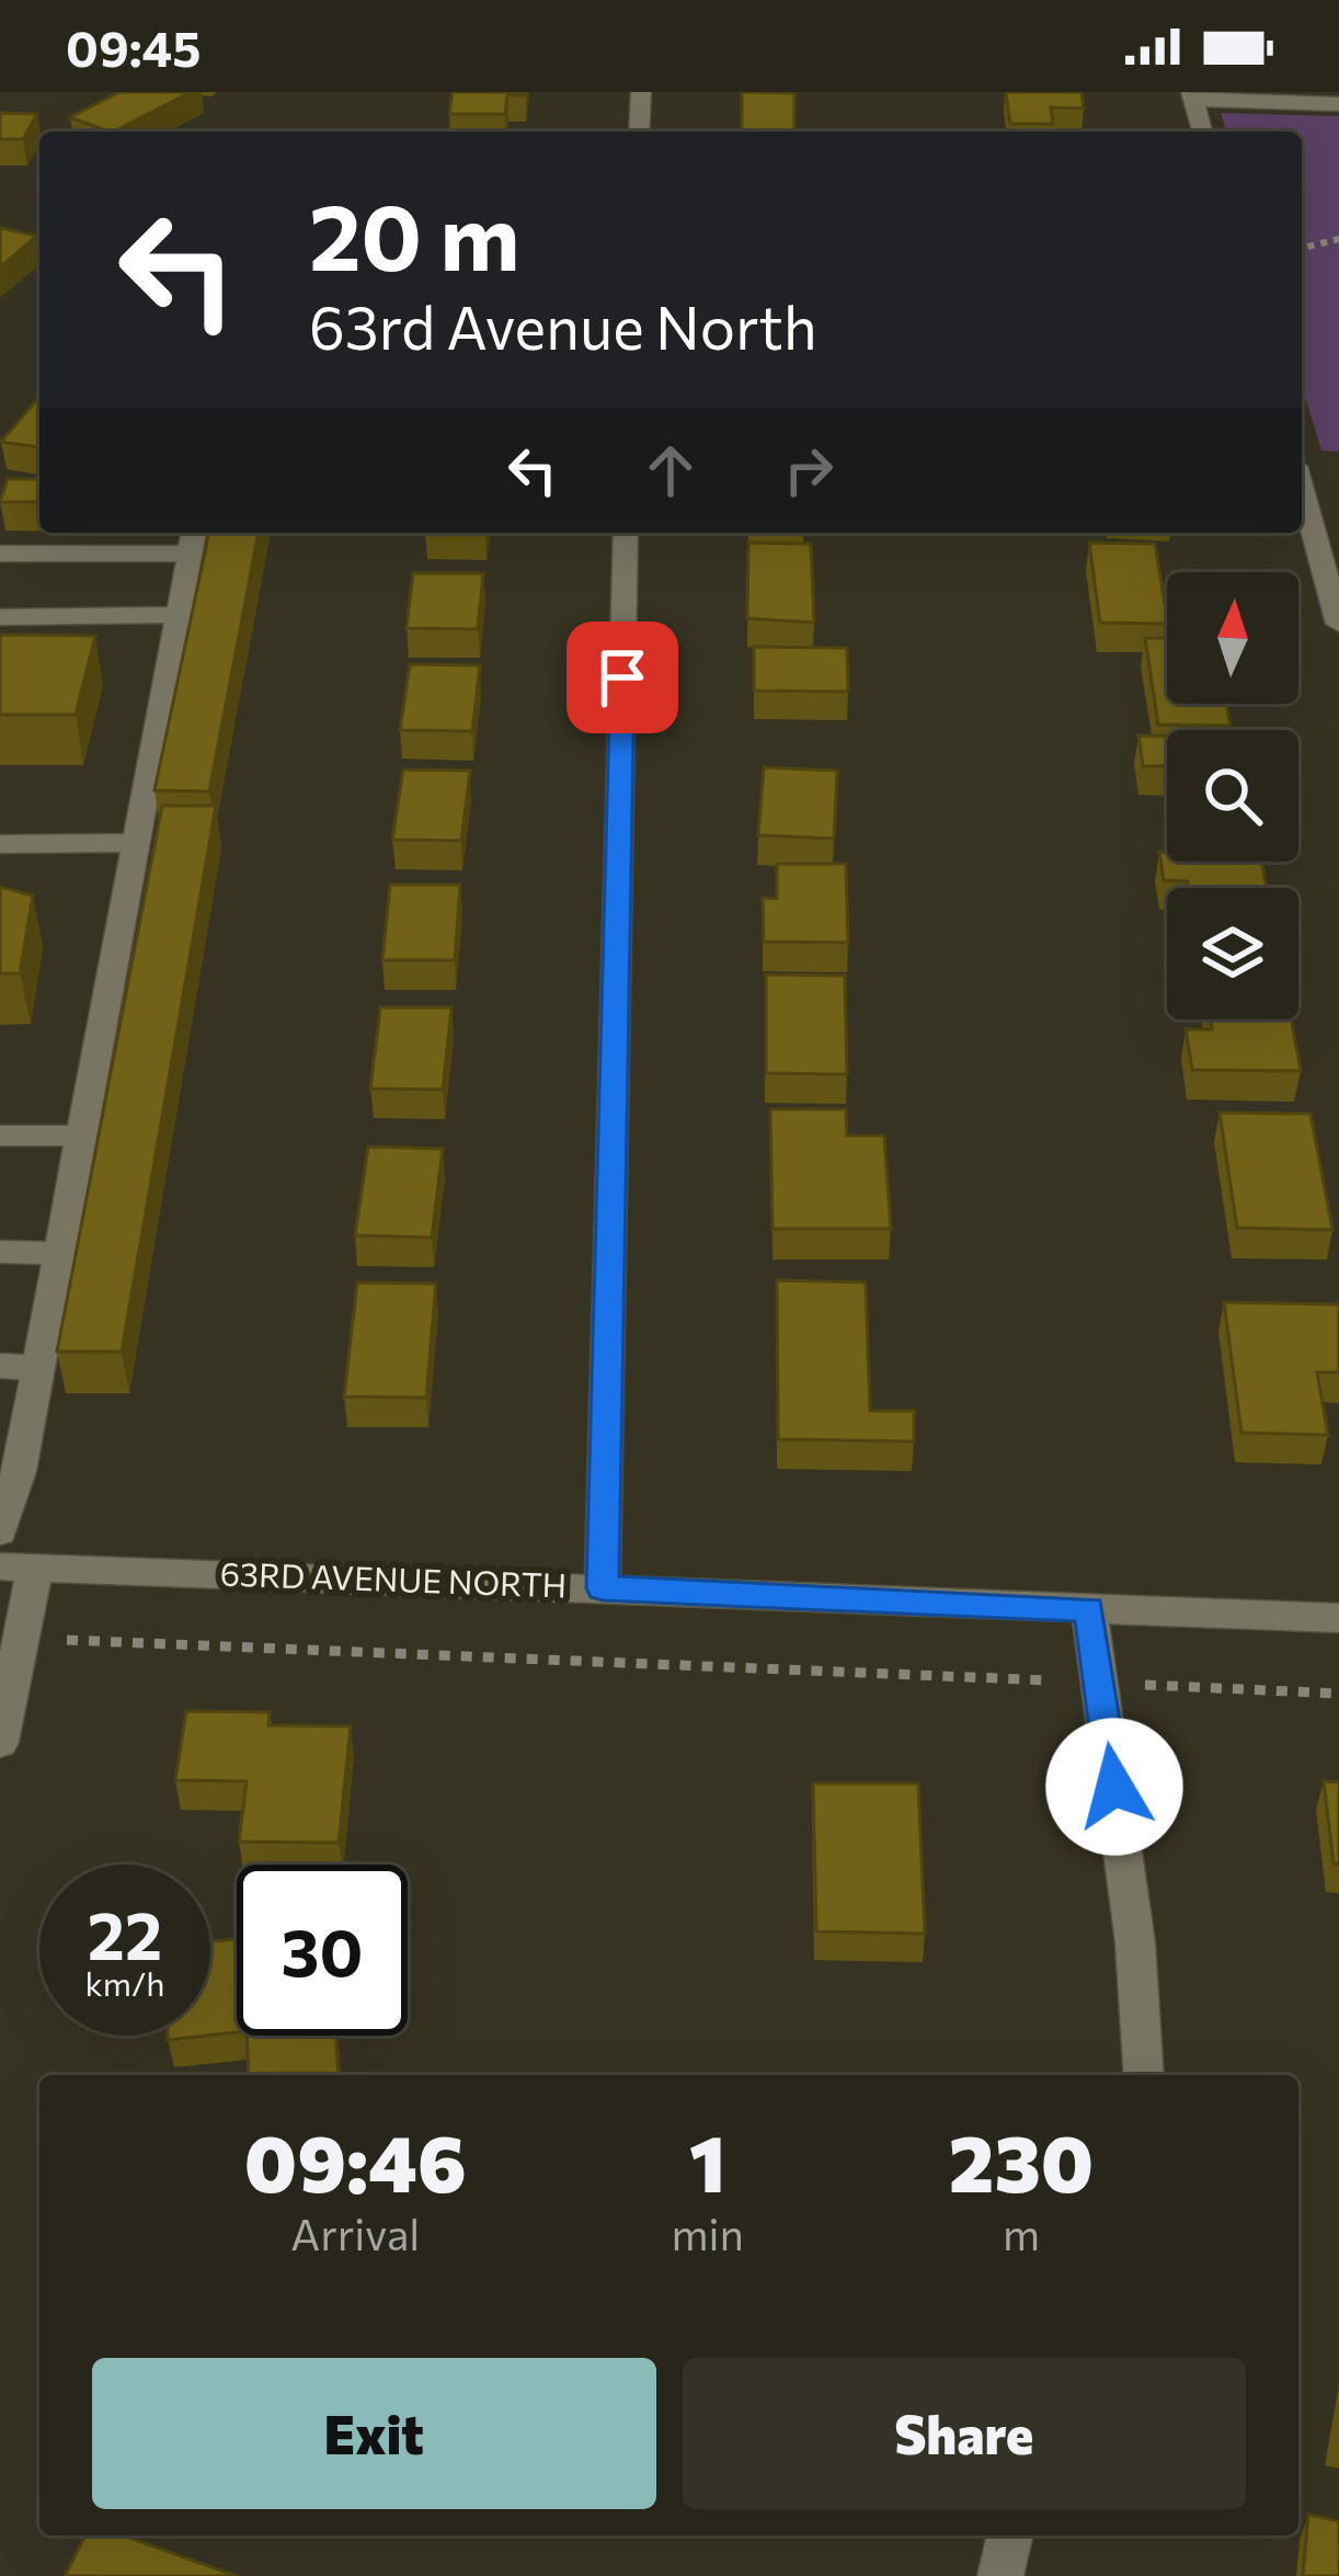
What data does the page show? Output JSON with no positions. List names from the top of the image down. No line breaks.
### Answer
{"streets":{"street":["63RD AVENUE NORTH"]},"north":"top","page":{"status":"09:45","turn":["20 m","63rd Avenue North"],"speed":"22 km/h","limit":"30","eta":["09:46","Arrival","1","min","230","m"],"buttons":["Exit","Share"]}}
